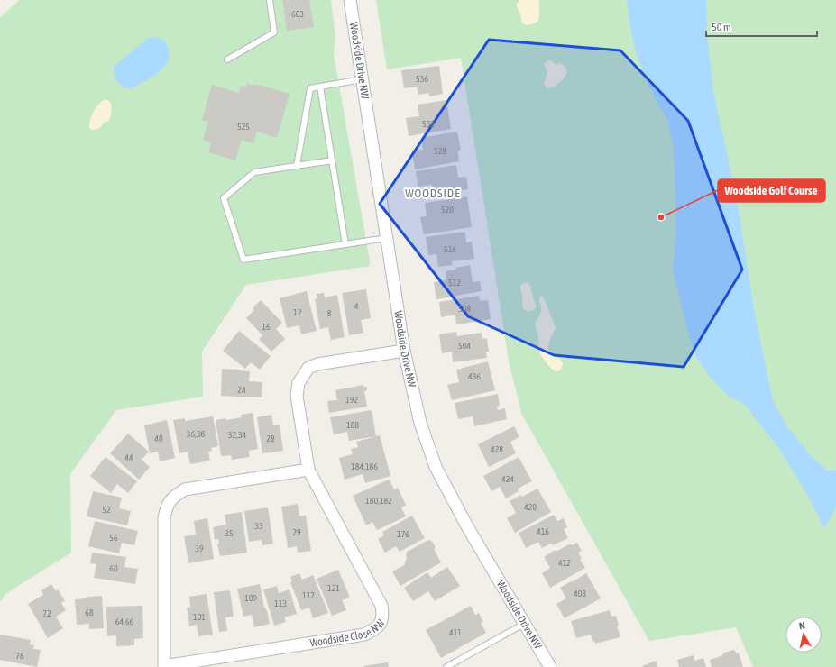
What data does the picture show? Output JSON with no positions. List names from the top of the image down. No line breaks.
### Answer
{"streets":{"street":["Woodside Drive NW","Woodside Close NW"]},"crossings":[["Woodside Drive NW","Woodside Close NW"]],"districts":["WOODSIDE"],"places":["Woodside Golf Course"],"house_numbers":["603","536","532","525","528","520","516","512","4","508","12","8","16","504","436","24","192","188","36,38","32,34","40","28","428","44","184,186","424","180,182","420","52","33","416","29","35","176","56","39","412","60","121","408","117","109","113","68","72","101","64,66","411","76"],"scale_bar":"50 m","north":"top"}
